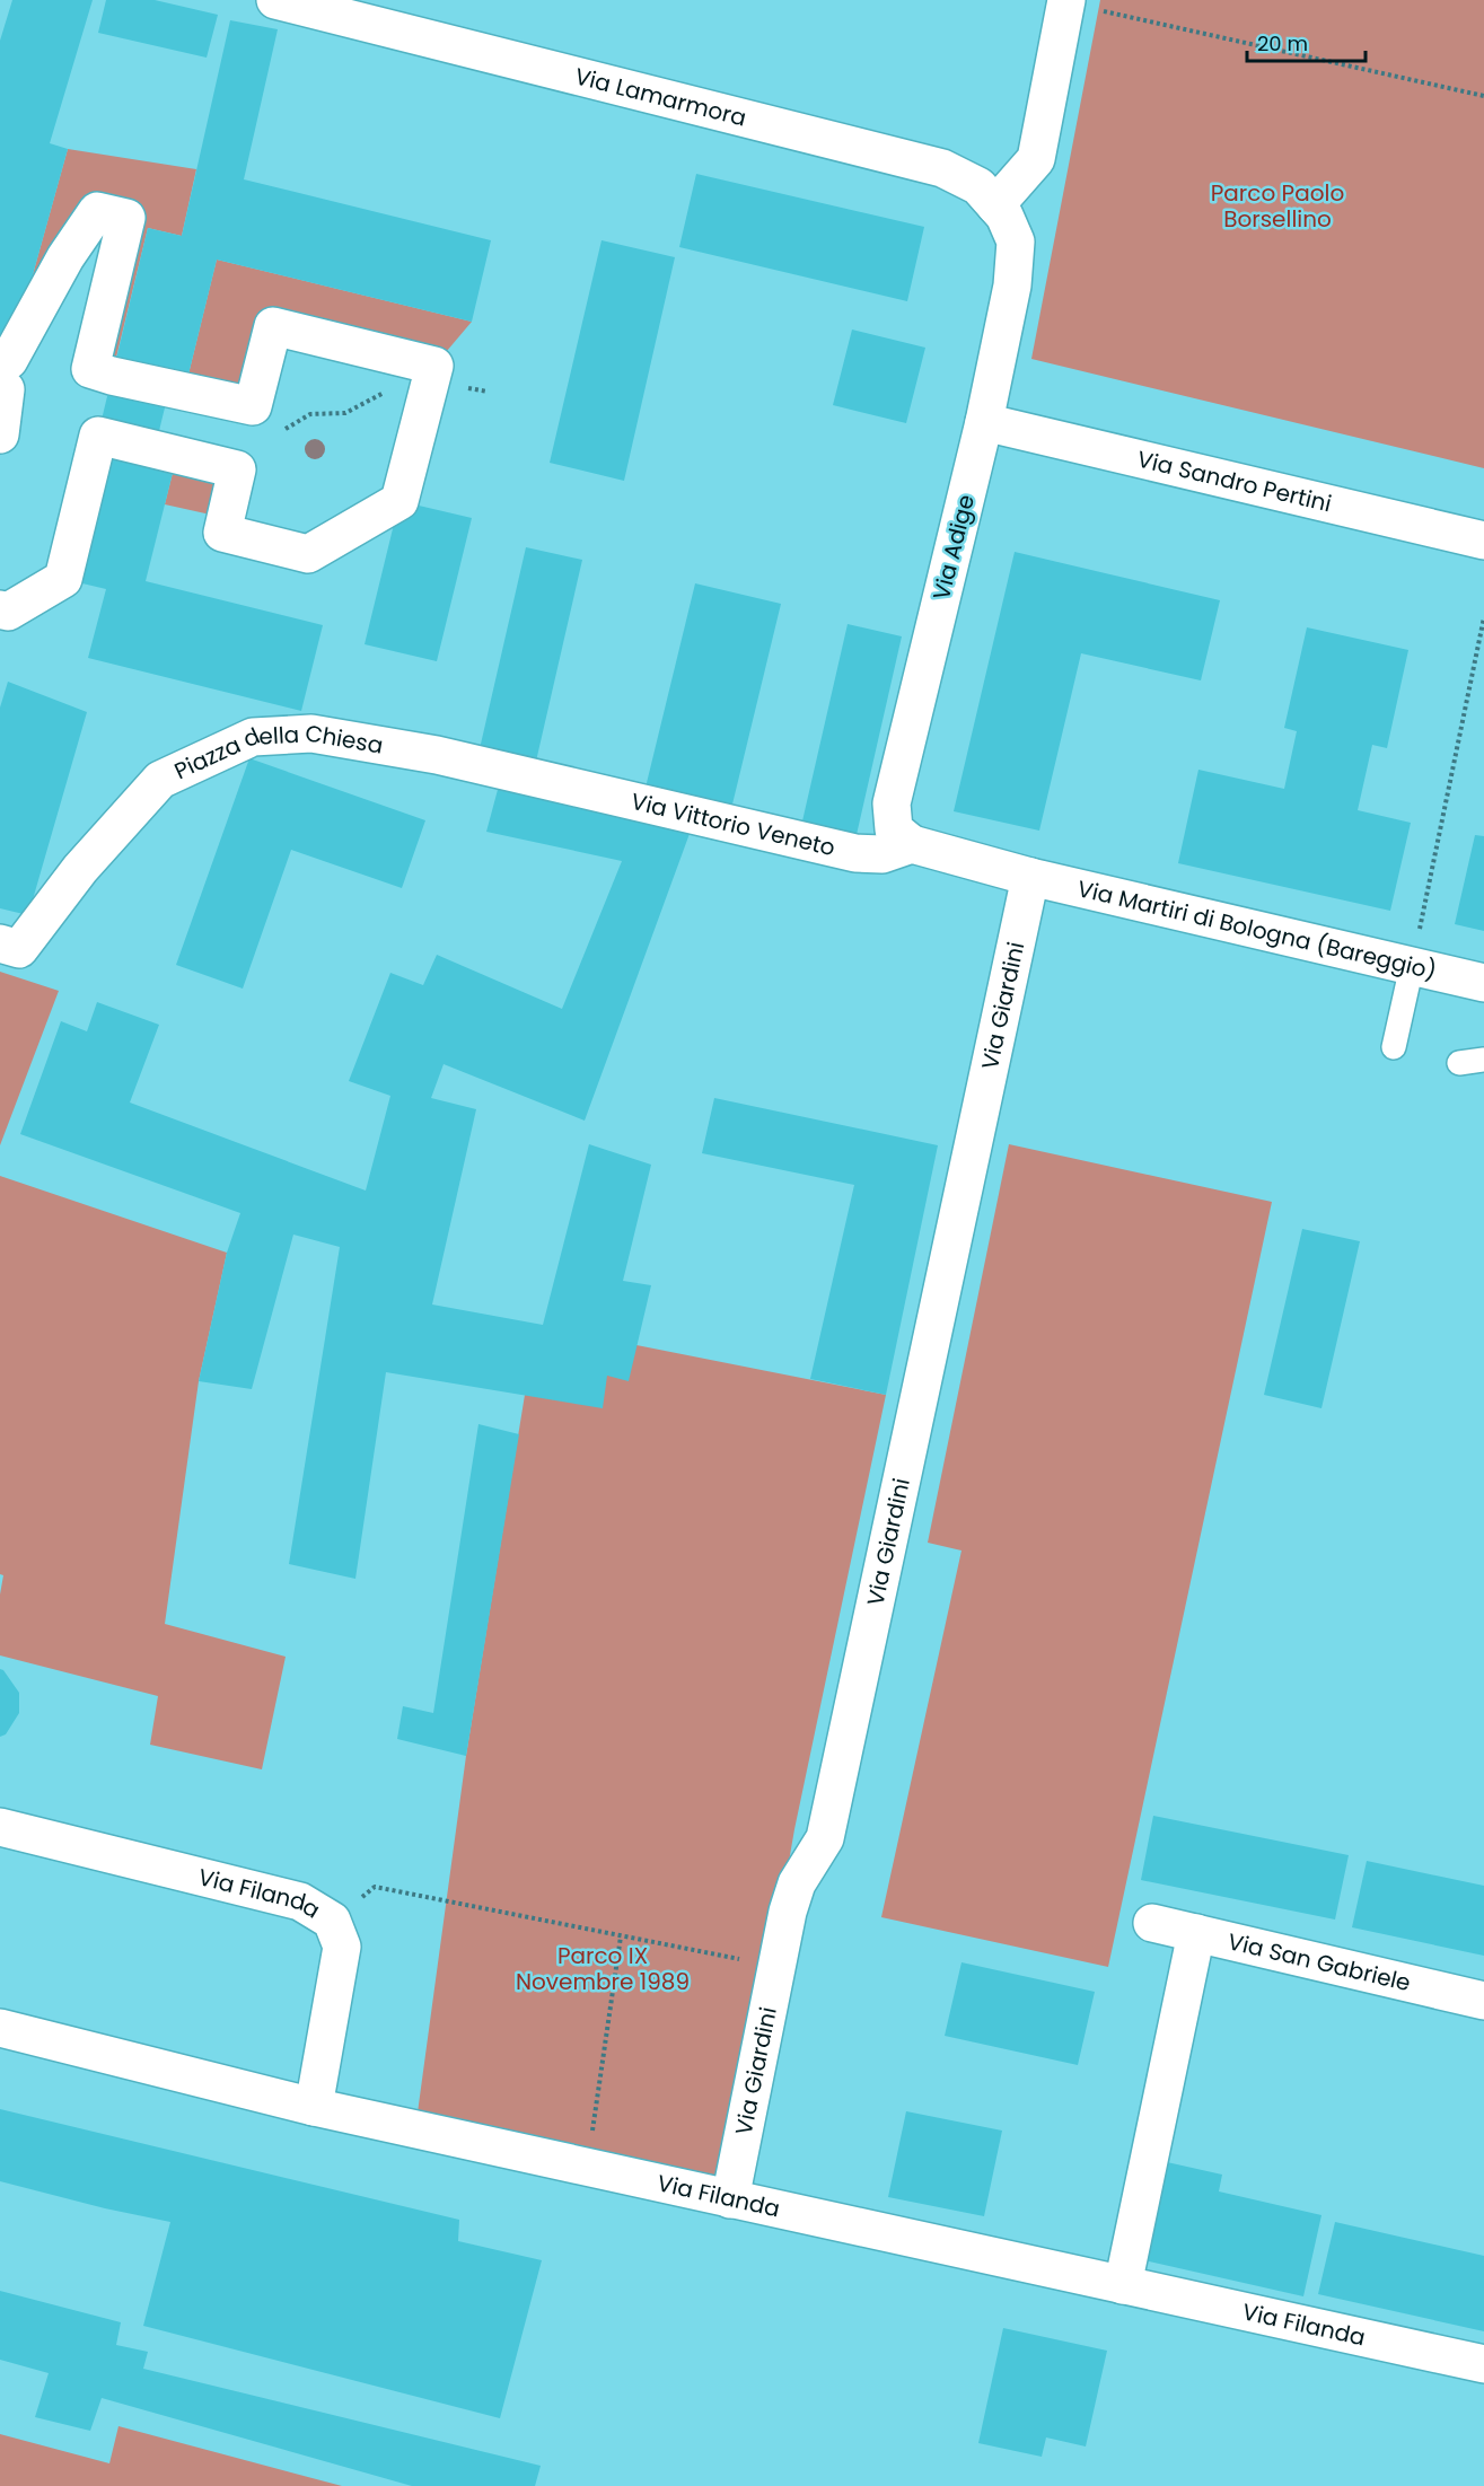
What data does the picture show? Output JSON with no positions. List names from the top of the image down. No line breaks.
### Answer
{"streets":{"street":["Via Lamarmora","Via Sandro Pertini","Via Adige","Piazza della Chiesa","Via Vittorio Veneto","Via Martiri di Bologna (Bareggio)","Via Giardini","Via Filanda","Via San Gabriele"]},"crossings":[["Via Lamarmora","Via Adige"],["Via Sandro Pertini","Via Adige"],["Via Adige","Via Vittorio Veneto"],["Piazza della Chiesa","Via Vittorio Veneto"],["Via Martiri di Bologna (Bareggio)","Via Giardini"],["Via Giardini","Via Filanda"]],"parks":["Parco Paolo Borsellino","Parco IX Novembre 1989"],"scale_bar":"20 m"}
